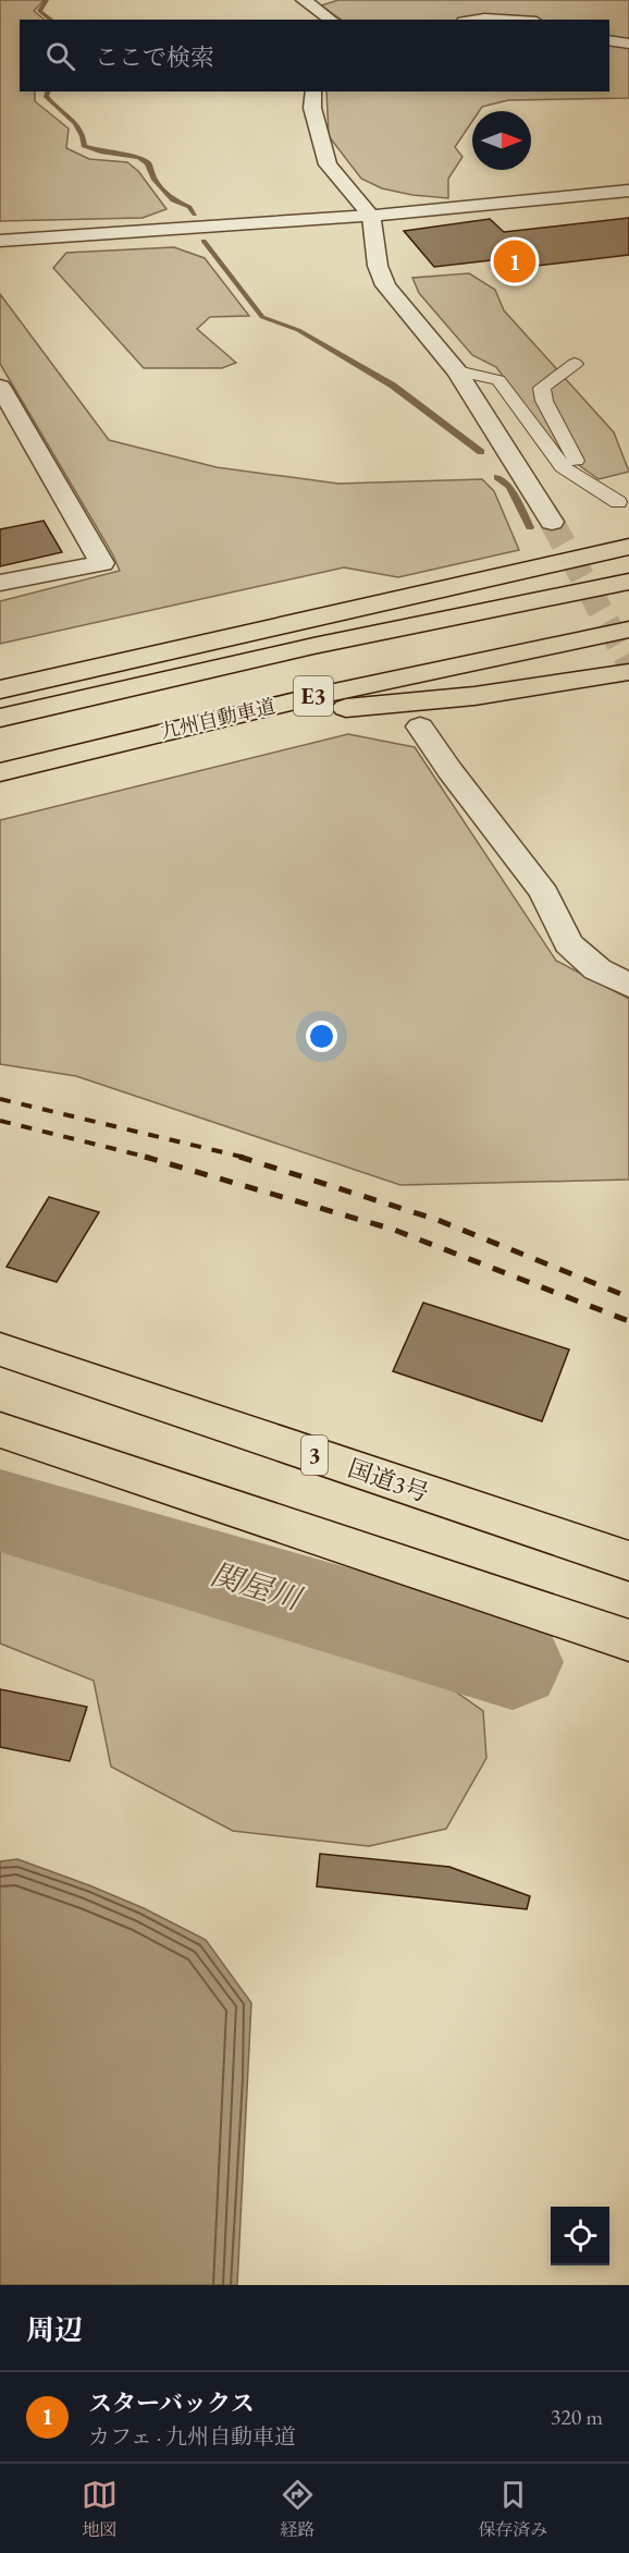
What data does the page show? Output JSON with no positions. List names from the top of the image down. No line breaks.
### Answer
{"streets":{"highway":["E3","九州自動車道","3","国道3号"]},"water":["関屋川"],"north":"right","page":{"search":"ここで検索","pins":"1","heading":"周辺","list":[{"mark":"1","name":"スターバックス","note":"カフェ · 九州自動車道","value":"320 m"}],"nav":["地図","経路","保存済み"]}}
